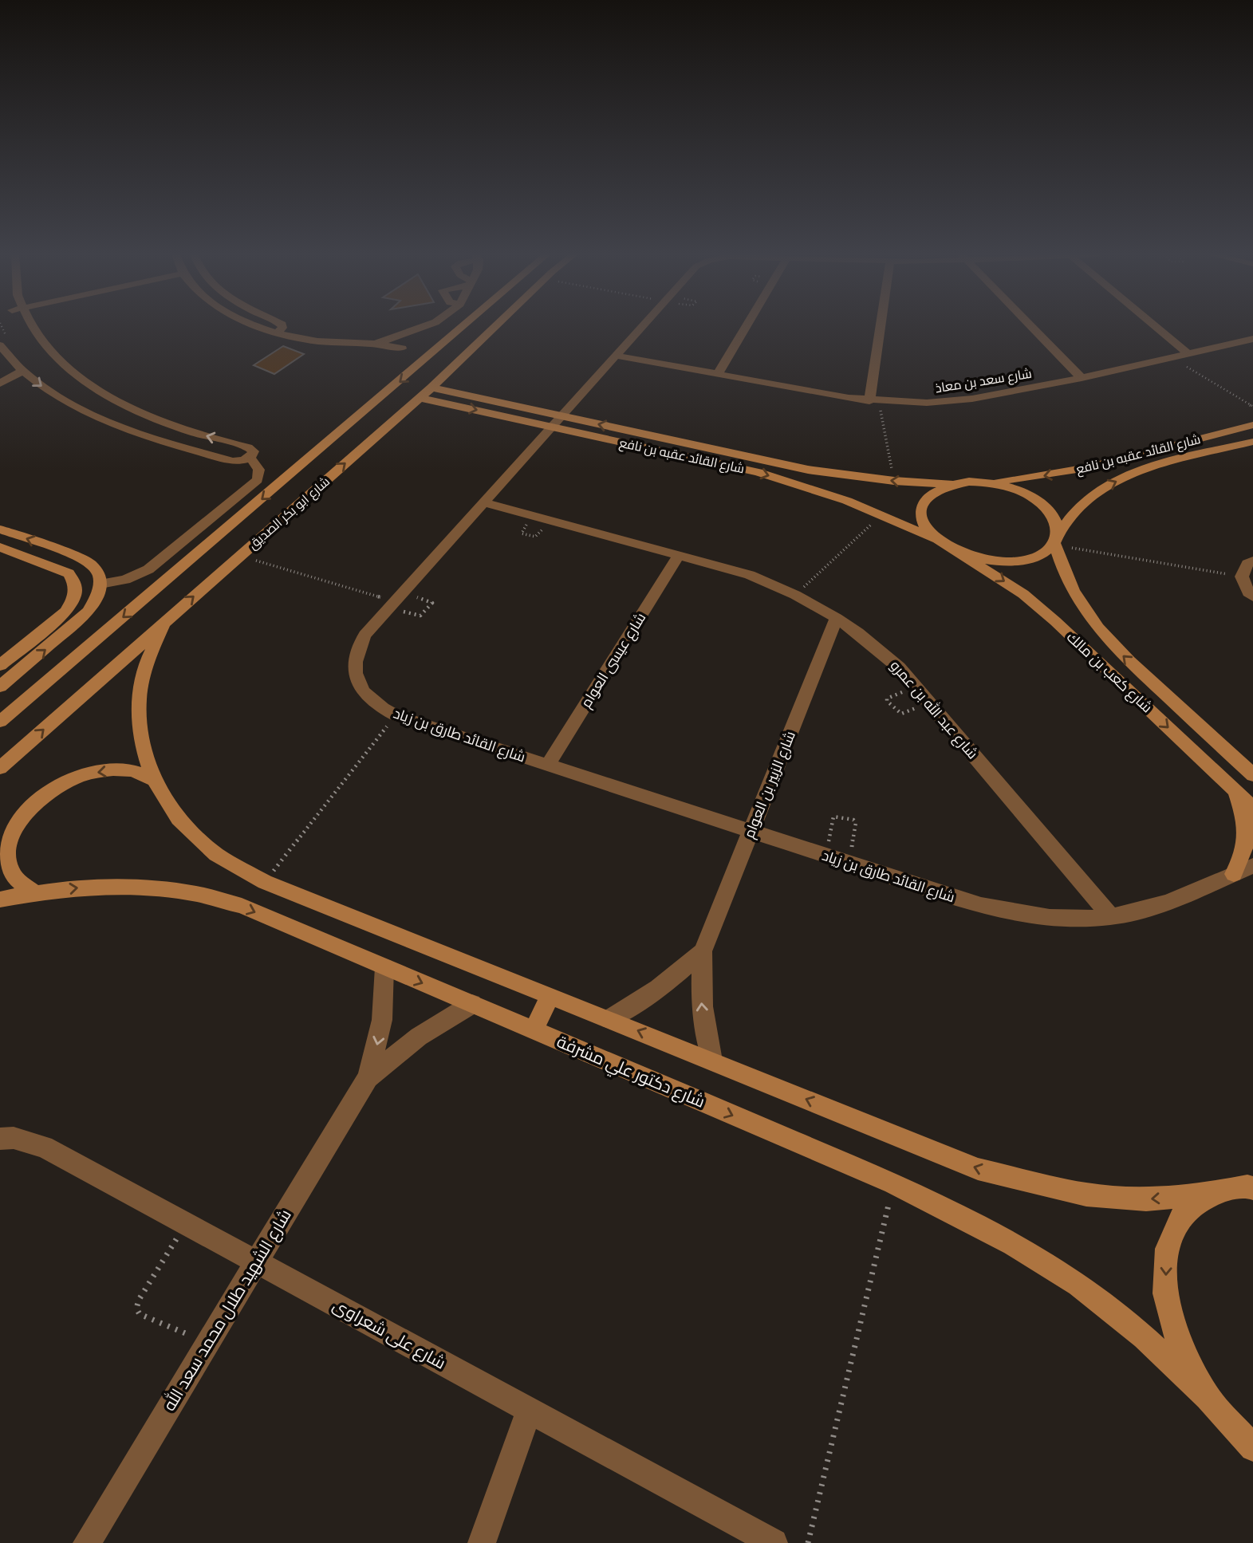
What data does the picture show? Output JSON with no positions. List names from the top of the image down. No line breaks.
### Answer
{"streets":{"street":["شارع سعد بن معاذ","شارع القائد عقبه بن نافع","شارع ابو بكر الصديق","شارع عيسى العوام","شارع كعب بن مالك","شارع عبد الله بن عمرو","شارع القائد طارق بن زياد","شارع الزبير بن العوام","شارع دكتور علي مشرفة","شارع الشهيد طلال محمد سعد الله","شارع على شعراوى"]},"crossings":[["شارع سعد بن معاذ","شارع القائد طارق بن زياد"],["شارع القائد عقبه بن نافع","شارع ابو بكر الصديق"],["شارع القائد عقبه بن نافع","شارع كعب بن مالك"],["شارع القائد عقبه بن نافع","شارع القائد طارق بن زياد"],["شارع عيسى العوام","شارع عبد الله بن عمرو"],["شارع عيسى العوام","شارع القائد طارق بن زياد"],["شارع عبد الله بن عمرو","شارع القائد طارق بن زياد"],["شارع عبد الله بن عمرو","شارع الزبير بن العوام"],["شارع القائد طارق بن زياد","شارع الزبير بن العوام"],["شارع دكتور علي مشرفة","شارع الشهيد طلال محمد سعد الله"],["شارع الشهيد طلال محمد سعد الله","شارع على شعراوى"]]}
